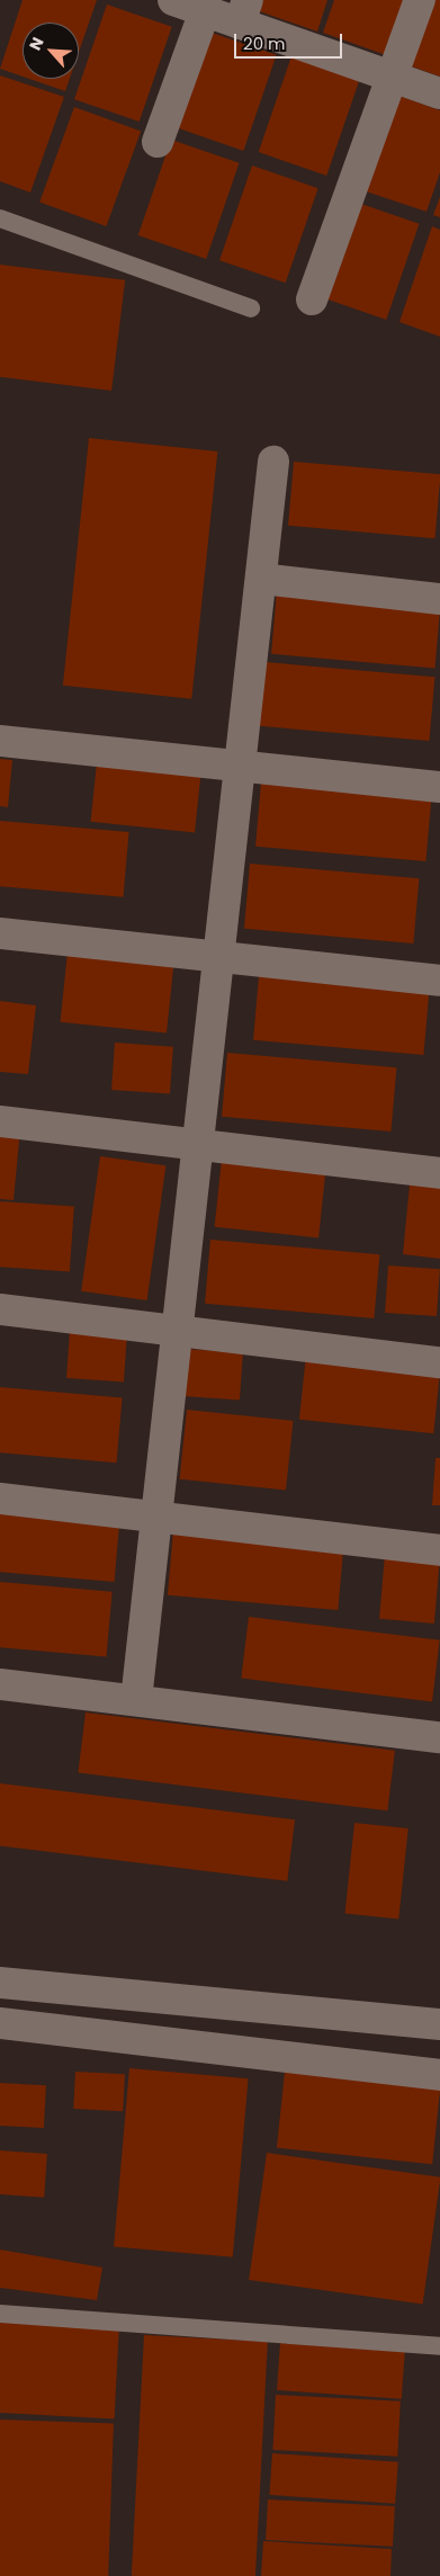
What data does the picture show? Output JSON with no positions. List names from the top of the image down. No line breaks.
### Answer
{"scale_bar":"20 m","north":"top left"}
